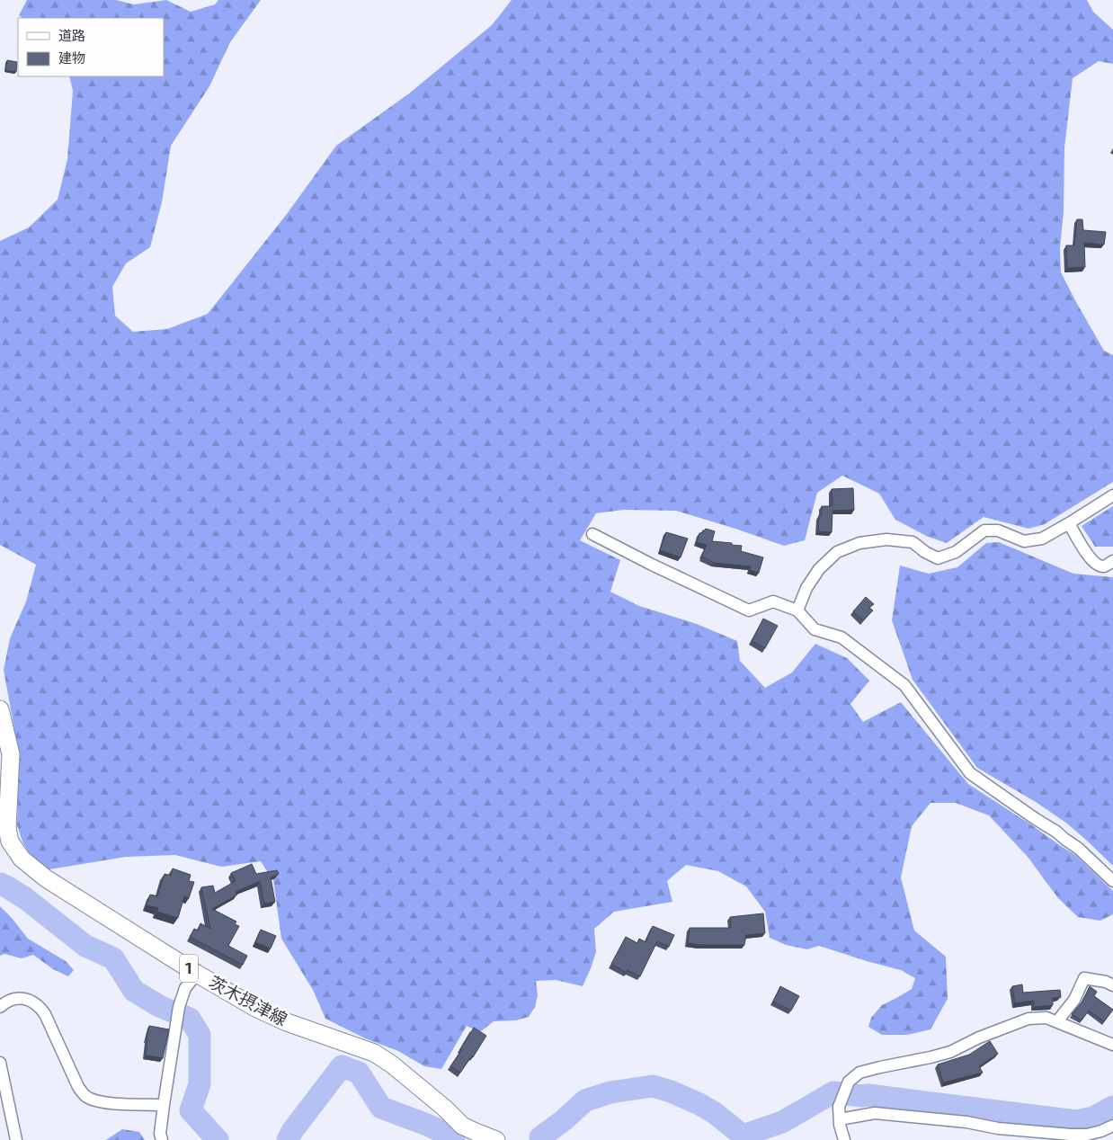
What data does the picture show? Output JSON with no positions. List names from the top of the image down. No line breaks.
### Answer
{"streets":{"main road":["1","茨木摂津線"]},"legend":["道路","建物"]}
